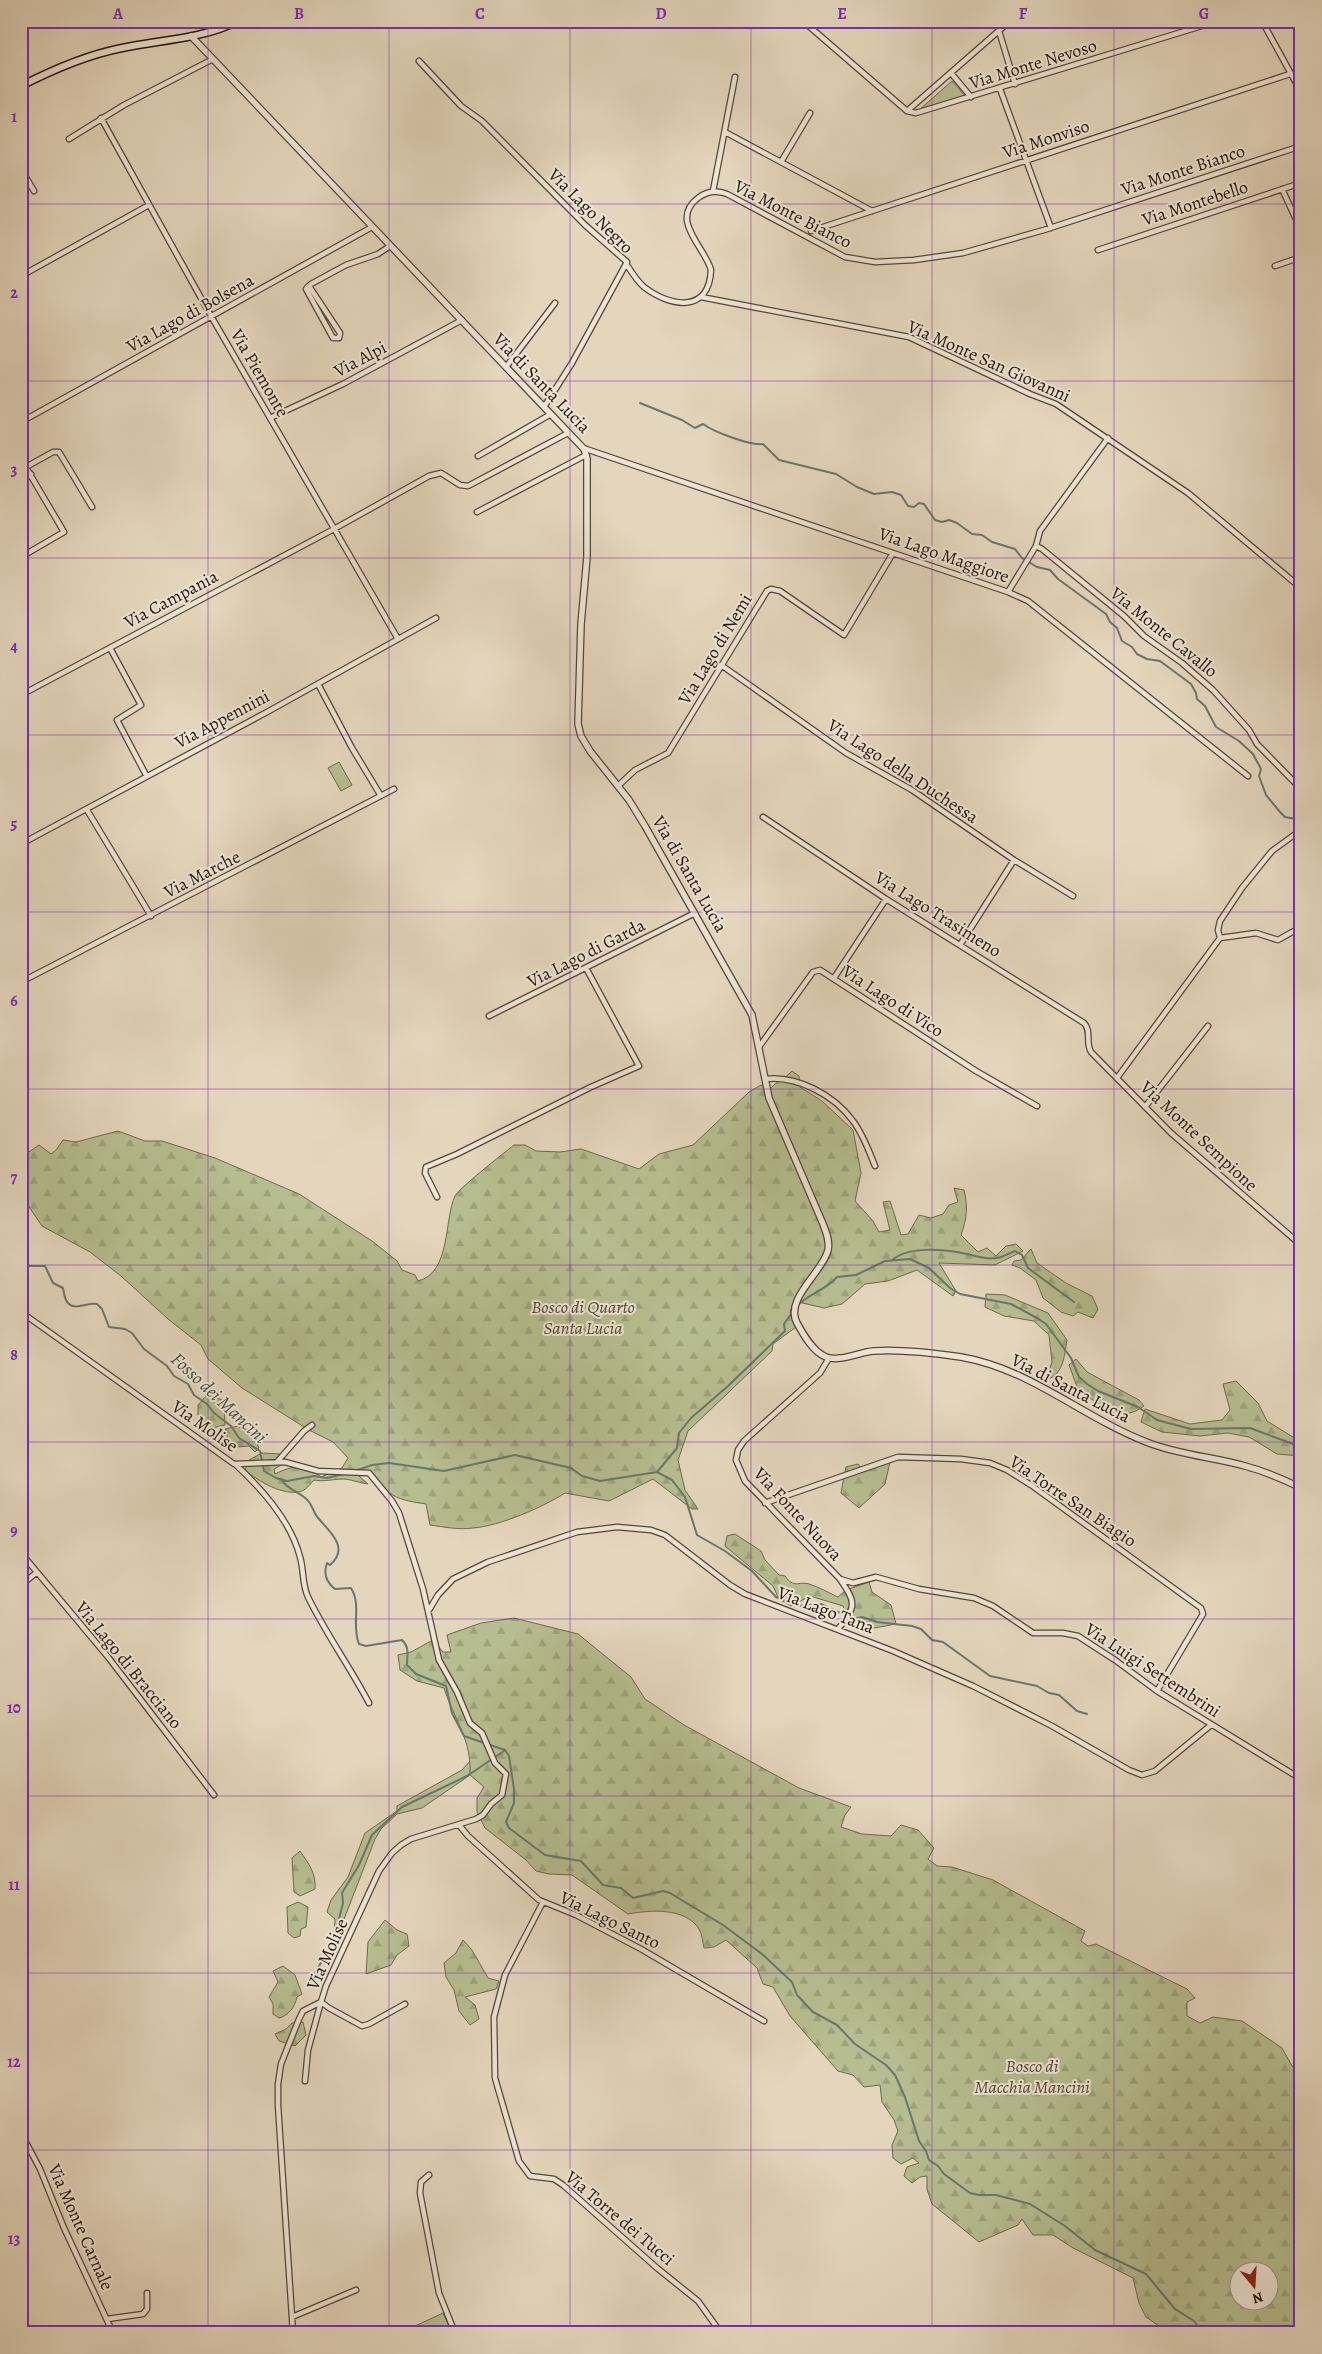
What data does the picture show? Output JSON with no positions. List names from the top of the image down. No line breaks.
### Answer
{"streets":{"street":["Via Monte Nevoso","Via Monviso","Via Monte Bianco","Via Montebello","Via Lago Negro","Via Lago di Bolsena","Via Alpi","Via Monte San Giovanni","Via Piemonte","Via di Santa Lucia","Via Lago Maggiore","Via Campania","Via Monte Cavallo","Via Lago di Nemi","Via Appennini","Via Lago della Duchessa","Via Marche","Via Lago Trasimeno","Via Lago di Garda","Via Lago di Vico","Via Monte Sempione","Via Molise","Via Torre San Biagio","Via Fonte Nuova","Via Lago Tana","Via Lago di Bracciano","Via Luigi Settembrini","Via Lago Santo","Via Torre dei Tucci","Via Monte Carnale"]},"crossings":[["Via Monte Bianco","Via Monte San Giovanni"],["Via Lago Negro","Via di Santa Lucia"],["Via Lago di Bolsena","Via Piemonte"],["Via Lago di Bolsena","Via di Santa Lucia"],["Via Alpi","Via Piemonte"],["Via Alpi","Via di Santa Lucia"],["Via Piemonte","Via Campania"],["Via Piemonte","Via Appennini"],["Via di Santa Lucia","Via Lago Maggiore"],["Via di Santa Lucia","Via Campania"],["Via di Santa Lucia","Via Lago di Nemi"],["Via di Santa Lucia","Via Lago di Garda"],["Via di Santa Lucia","Via Lago di Vico"],["Via di Santa Lucia","Via Fonte Nuova"],["Via Lago Maggiore","Via Lago di Nemi"],["Via Lago di Nemi","Via Lago della Duchessa"],["Via Lago Trasimeno","Via Monte Sempione"],["Via Molise","Via Lago Tana"],["Via Molise","Via Lago Santo"],["Via Torre San Biagio","Via Fonte Nuova"],["Via Torre San Biagio","Via Luigi Settembrini"],["Via Fonte Nuova","Via Lago Tana"],["Via Fonte Nuova","Via Luigi Settembrini"],["Via Lago Tana","Via Luigi Settembrini"],["Via Lago Santo","Via Torre dei Tucci"]],"water":["Fosso dei Mancini"],"parks":["Bosco di Quarto Santa Lucia","Bosco di Macchia Mancini"],"north":"bottom","grid":{"columns":["A","B","C","D","E","F","G"],"rows":["1","2","3","4","5","6","7","8","9","10","11","12","13"]}}
